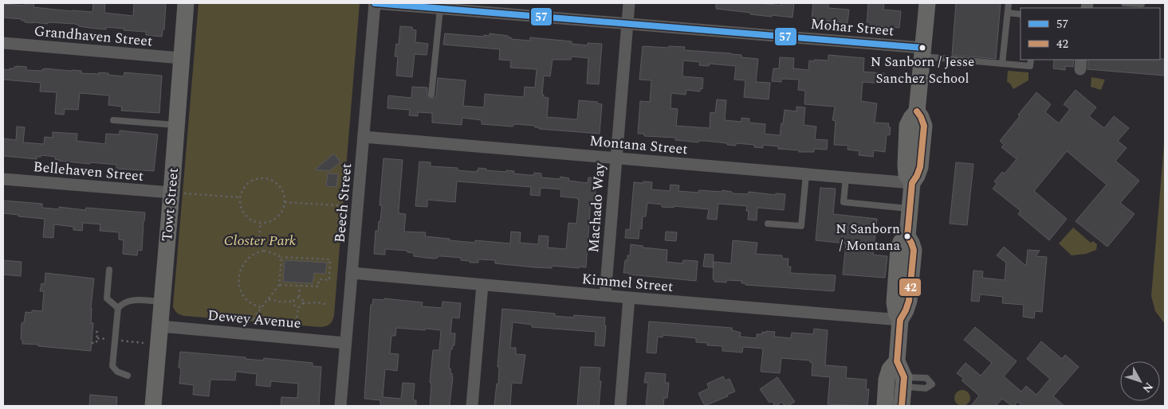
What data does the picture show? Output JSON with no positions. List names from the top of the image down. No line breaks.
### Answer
{"streets":{"main road":["Towt Street"],"street":["Mohar Street","Grandhaven Street","Montana Street","Bellehaven Street","Beech Street","Machado Way","Kimmel Street","Dewey Avenue"]},"crossings":[["Mohar Street","Beech Street"],["Mohar Street","Machado Way"],["Grandhaven Street","Towt Street"],["Montana Street","Beech Street"],["Montana Street","Machado Way"],["Bellehaven Street","Towt Street"],["Beech Street","Kimmel Street"],["Beech Street","Dewey Avenue"],["Towt Street","Dewey Avenue"],["Machado Way","Kimmel Street"]],"parks":["Closter Park"],"places":["N Sanborn / Jesse Sanchez School","N Sanborn / Montana"],"lines":["transit line 57","transit line 42"],"legend":["57","42"],"north":"bottom right"}
